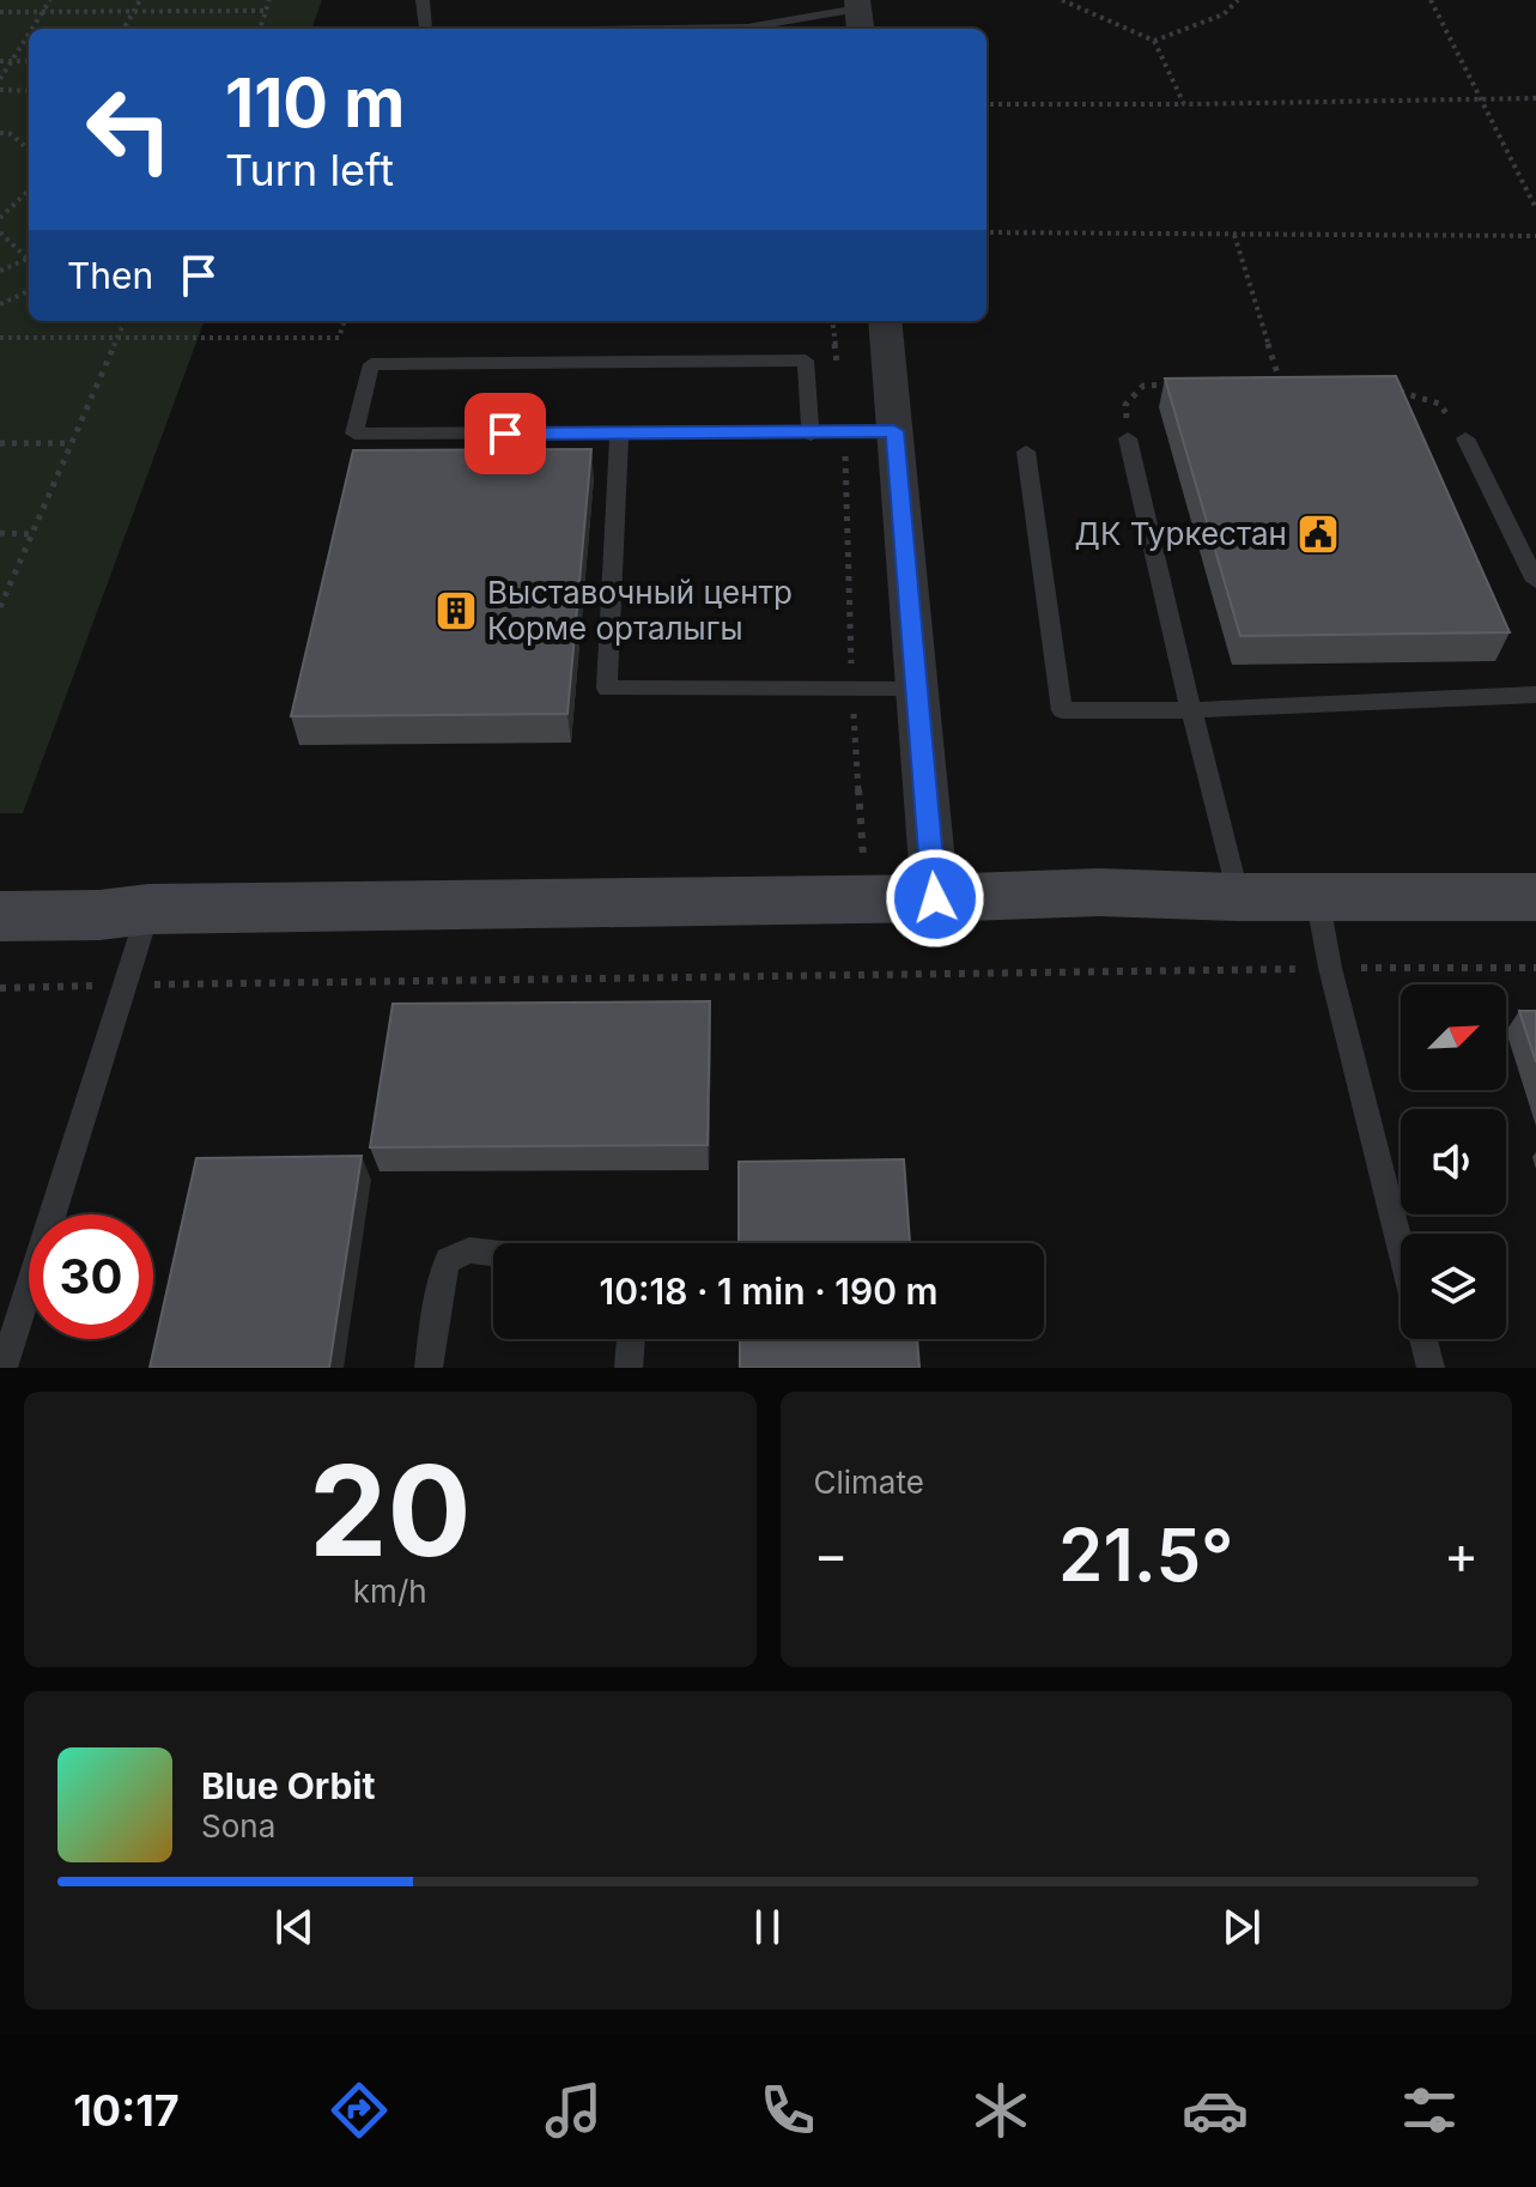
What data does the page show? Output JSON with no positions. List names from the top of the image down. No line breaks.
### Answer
{"places":{"public building":["ДК Туркестан"],"building":["Выставочный центр Корме орталыгы"]},"north":"top right","page":{"turn":["110 m","Turn left"],"then":"Then","limit":"30","trip":"10:18 · 1 min · 190 m","tile":[["20","km/h"],"Climate"],"heat":["−","21.5°","+"],"song":["Blue Orbit","Sona"],"tabs":"10:17"}}
